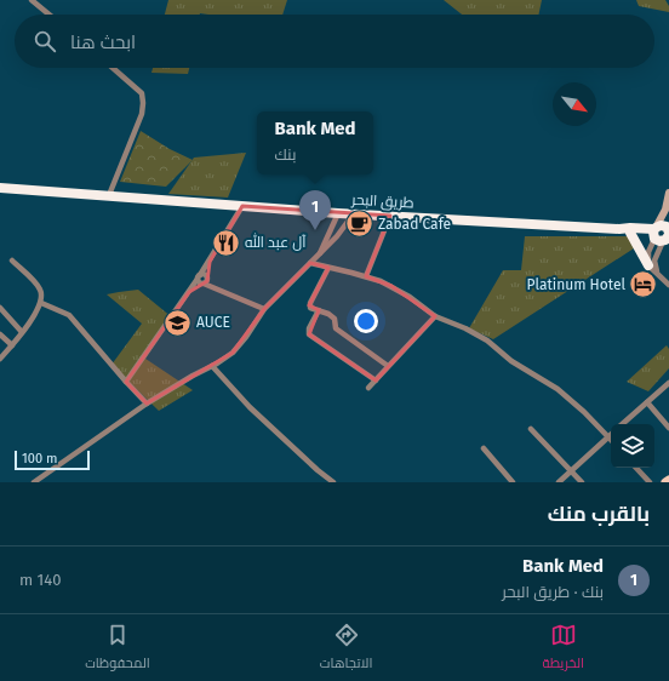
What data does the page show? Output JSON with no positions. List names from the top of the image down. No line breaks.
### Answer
{"streets":{"highway":["طريق البحر"]},"places":{"cafe":["Zabad Cafe"],"restaurant":["آل عبد الله"],"hotel":["Platinum Hotel"],"school or university":["AUCE"]},"scale_bar":"100 m","north":"bottom right","page":{"search":"ابحث هنا","popup":["Bank Med","بنك"],"pins":"1","scale":"100 m","heading":"بالقرب منك","list":[{"mark":"1","name":"Bank Med","note":"بنك · طريق البحر","value":"140 m"}],"nav":["الخريطة","الاتجاهات","المحفوظات"]}}
